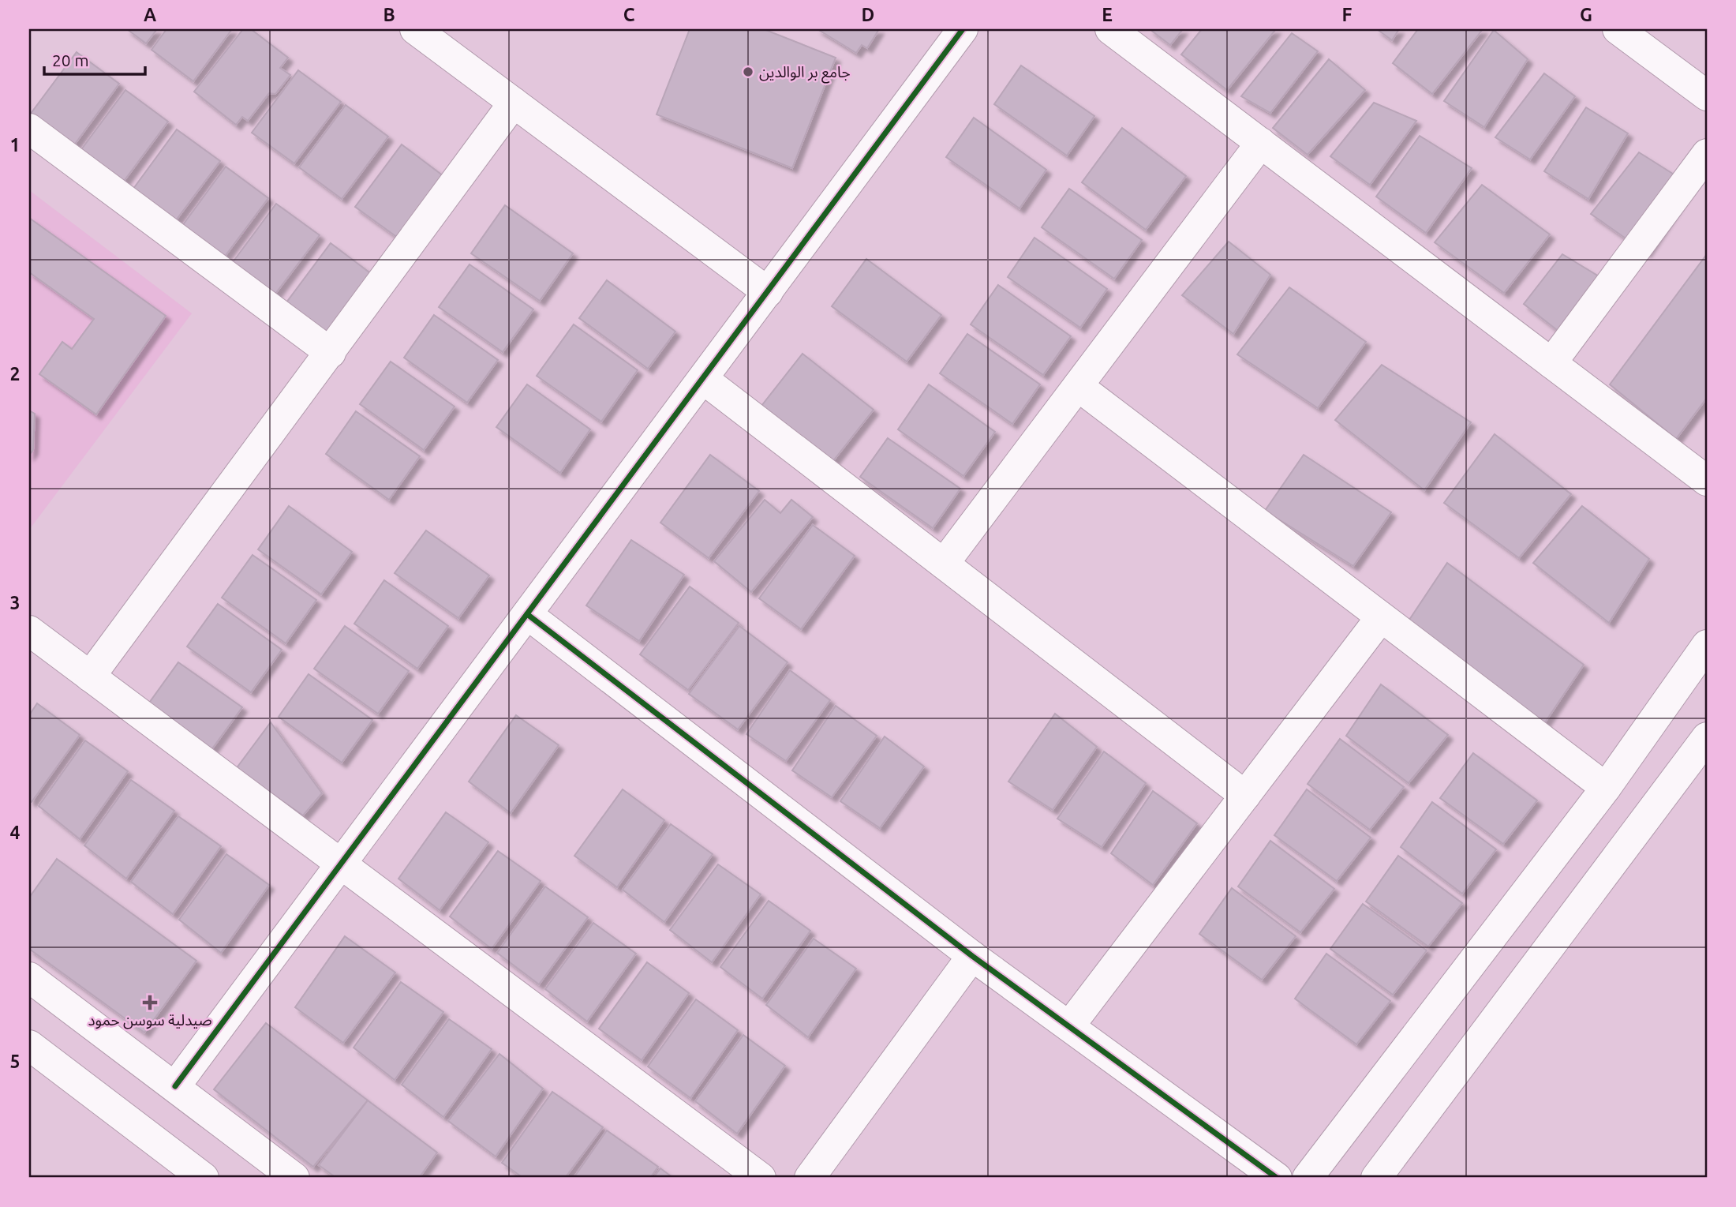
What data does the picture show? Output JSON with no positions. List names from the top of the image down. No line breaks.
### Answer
{"places":{"other":["جامع بر الوالدين"],"health":["صيدلية سوسن حمود"]},"scale_bar":"20 m","grid":{"columns":["A","B","C","D","E","F","G"],"rows":["1","2","3","4","5"]}}
